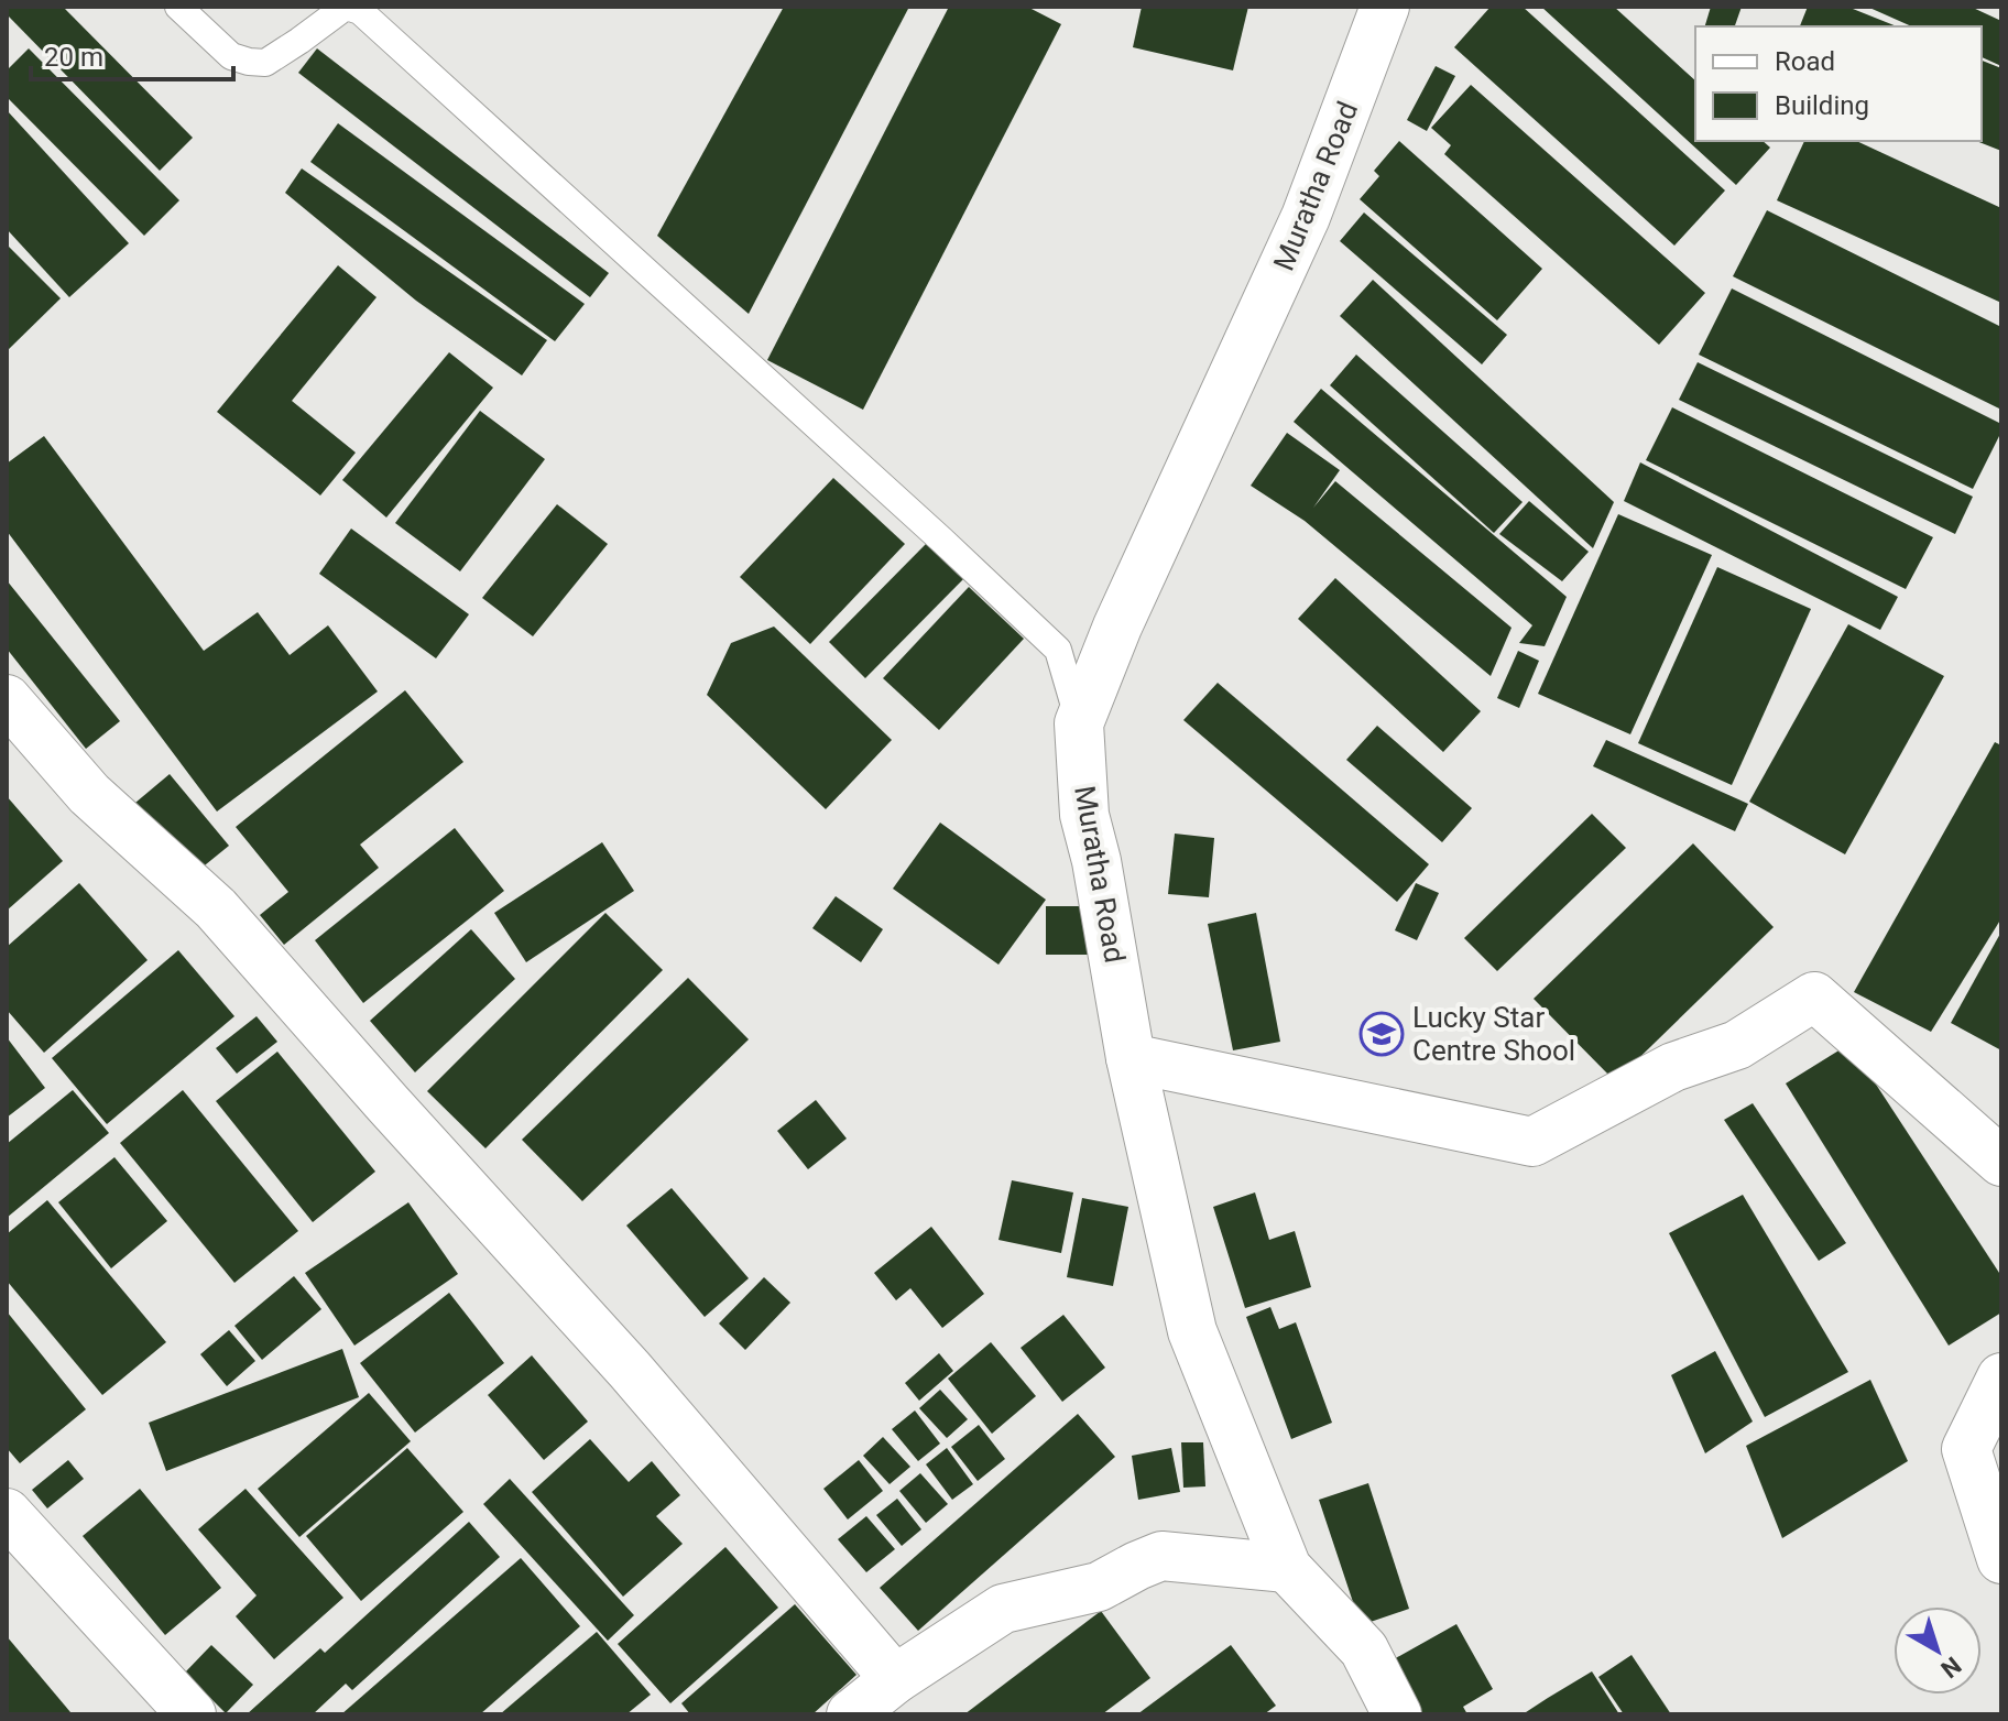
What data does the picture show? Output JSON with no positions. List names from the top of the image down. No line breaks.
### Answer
{"streets":{"street":["Muratha Road"]},"places":{"school or university":["Lucky Star Centre Shool"]},"legend":["Road","Building"],"scale_bar":"20 m","north":"bottom right"}
